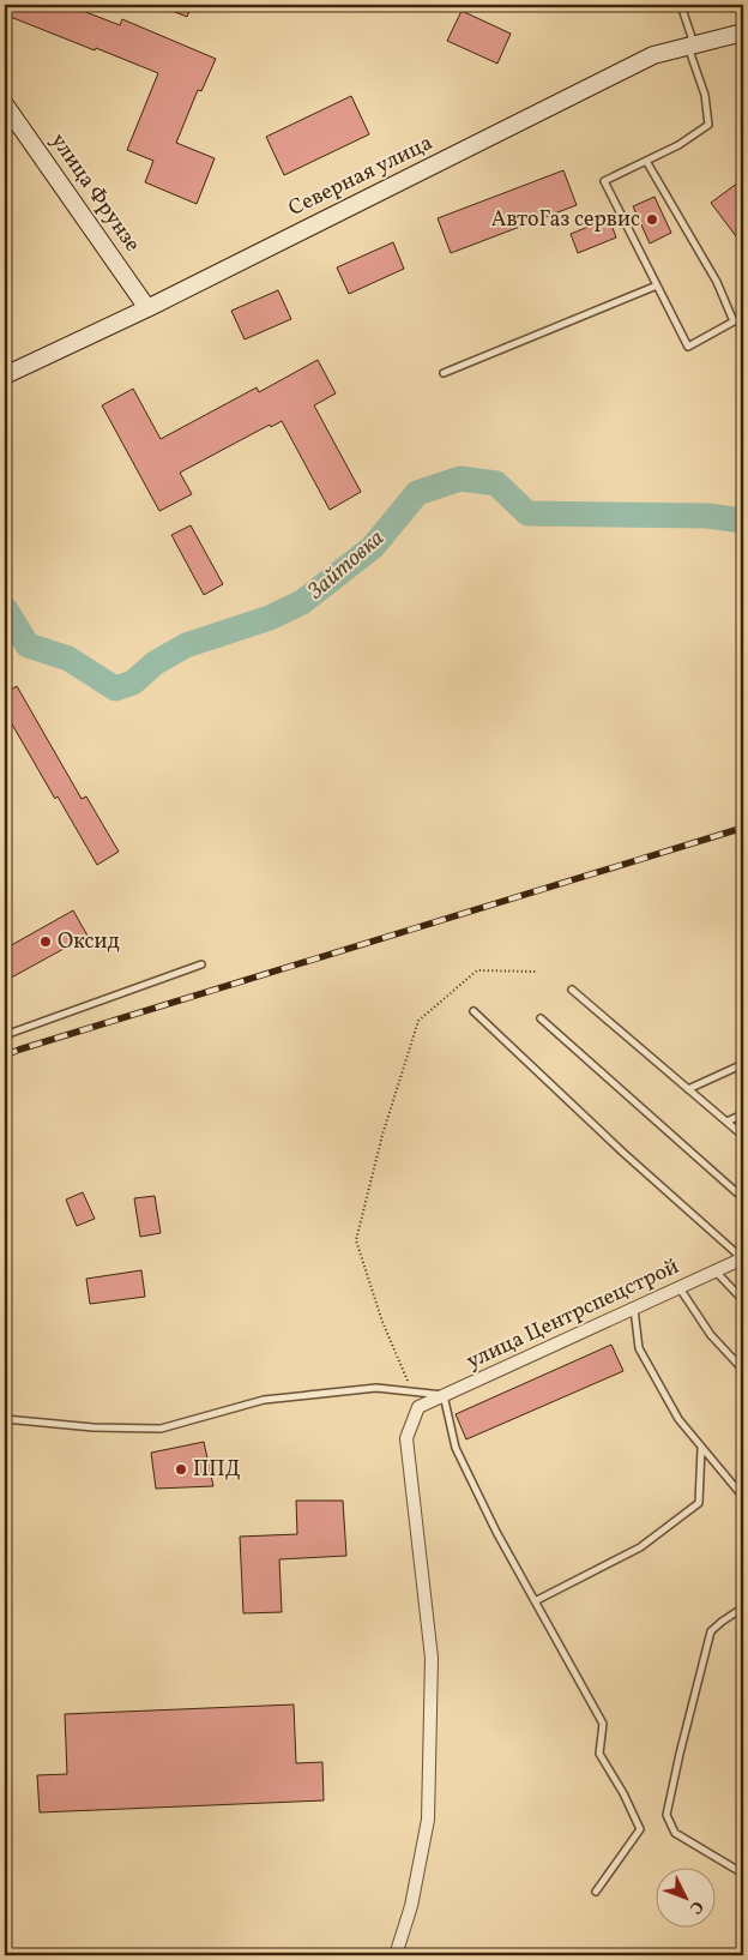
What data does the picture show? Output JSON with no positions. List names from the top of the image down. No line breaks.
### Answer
{"streets":{"main road":["Северная улица","улица Фрунзе"],"street":["улица Центрспецстрой"]},"crossings":[["Северная улица","улица Фрунзе"]],"water":["Зайтовка"],"places":["АвтоГаз сервис","Оксид","ППД"],"north":"bottom right"}
